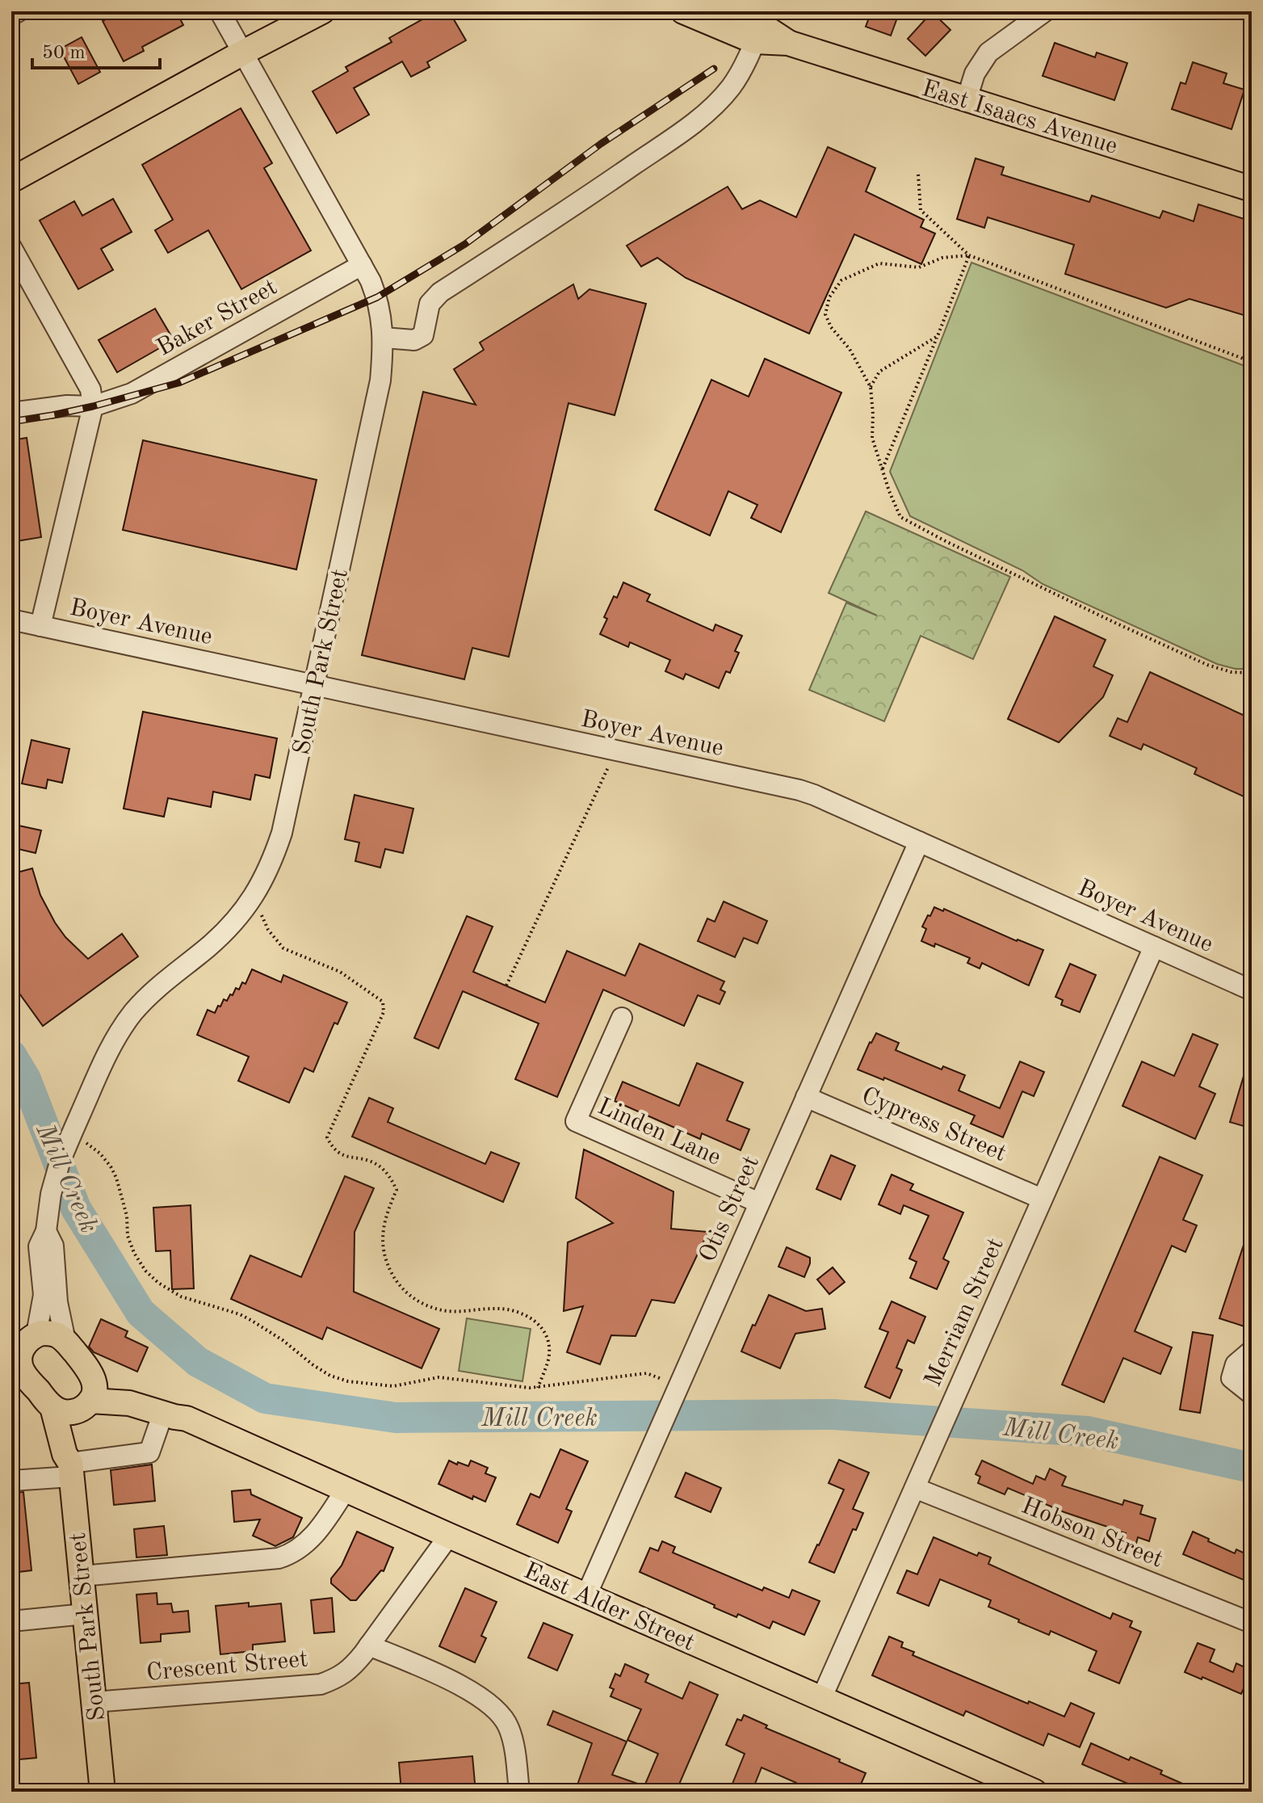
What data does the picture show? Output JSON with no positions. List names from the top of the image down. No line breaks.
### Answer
{"streets":{"main road":["East Isaacs Avenue","South Park Street","East Alder Street"],"street":["Baker Street","Boyer Avenue","Cypress Street","Linden Lane","Otis Street","Merriam Street","Hobson Street","Crescent Street"]},"crossings":[["Baker Street","South Park Street"],["Boyer Avenue","South Park Street"],["Boyer Avenue","Otis Street"],["Boyer Avenue","Merriam Street"],["South Park Street","East Alder Street"],["South Park Street","Crescent Street"],["Cypress Street","Otis Street"],["Cypress Street","Merriam Street"],["Linden Lane","Otis Street"],["Otis Street","East Alder Street"],["Merriam Street","Hobson Street"],["Merriam Street","East Alder Street"],["East Alder Street","Crescent Street"]],"water":["Mill Creek"],"scale_bar":"50 m"}
